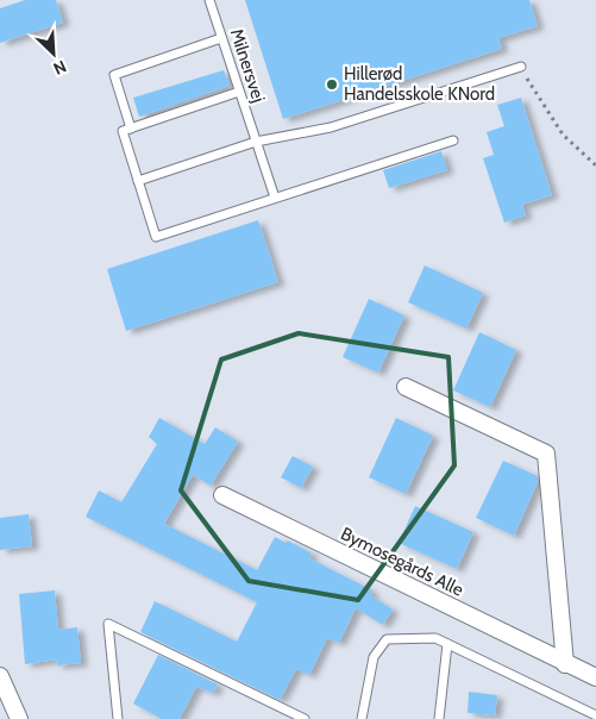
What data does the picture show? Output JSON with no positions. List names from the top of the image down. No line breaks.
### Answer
{"streets":{"street":["Bymosegårds Alle"],"lane":["Milnersvej"]},"places":["Hillerød Handelsskole KNord"],"north":"bottom right"}
